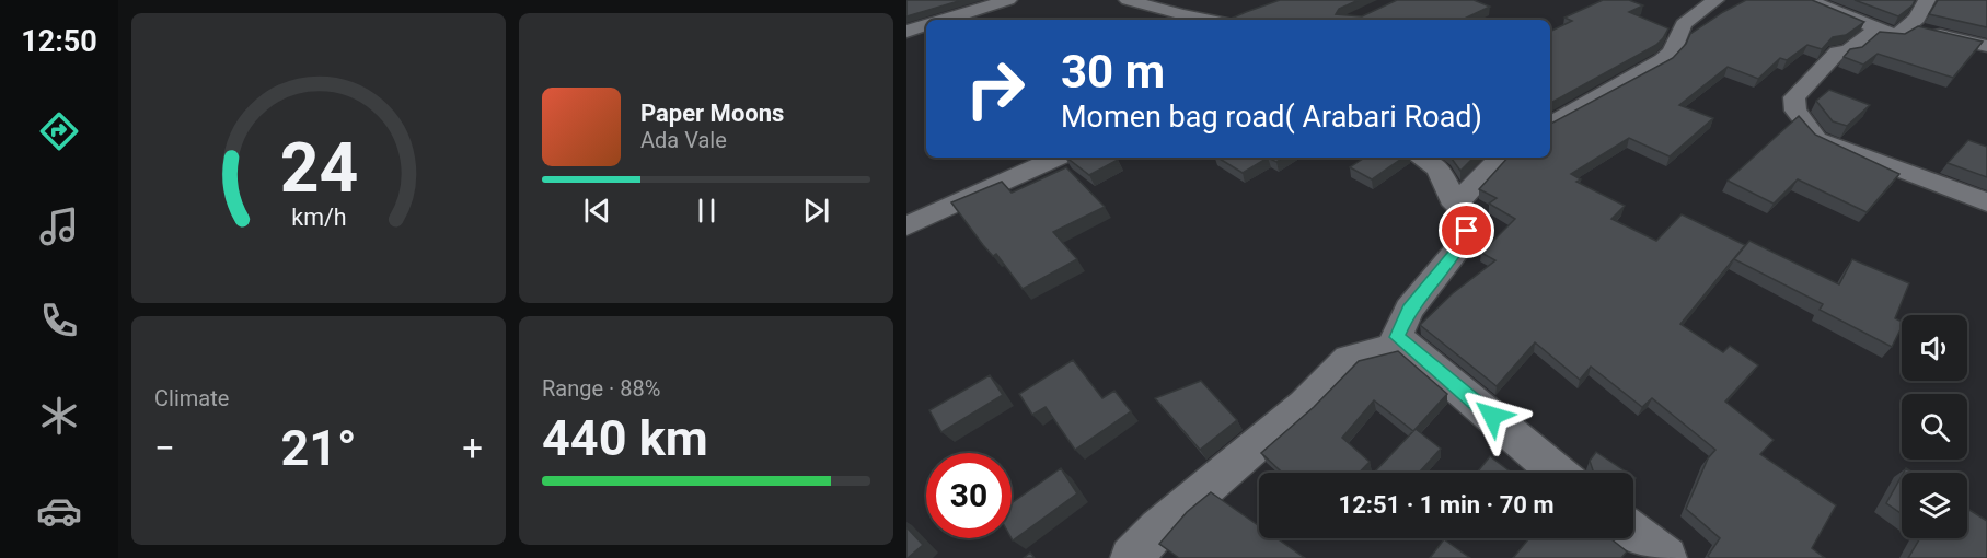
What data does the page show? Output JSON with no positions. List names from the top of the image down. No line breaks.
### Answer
{"page":{"tabs":"12:50","turn":["30 m","Momen bag road( Arabari Road)"],"song":["Paper Moons","Ada Vale"],"tile":["Climate",["Range · 88%","440 km"]],"heat":["−","21°","+"],"limit":"30","trip":"12:51 · 1 min · 70 m","gauge":["24","km/h"]}}
